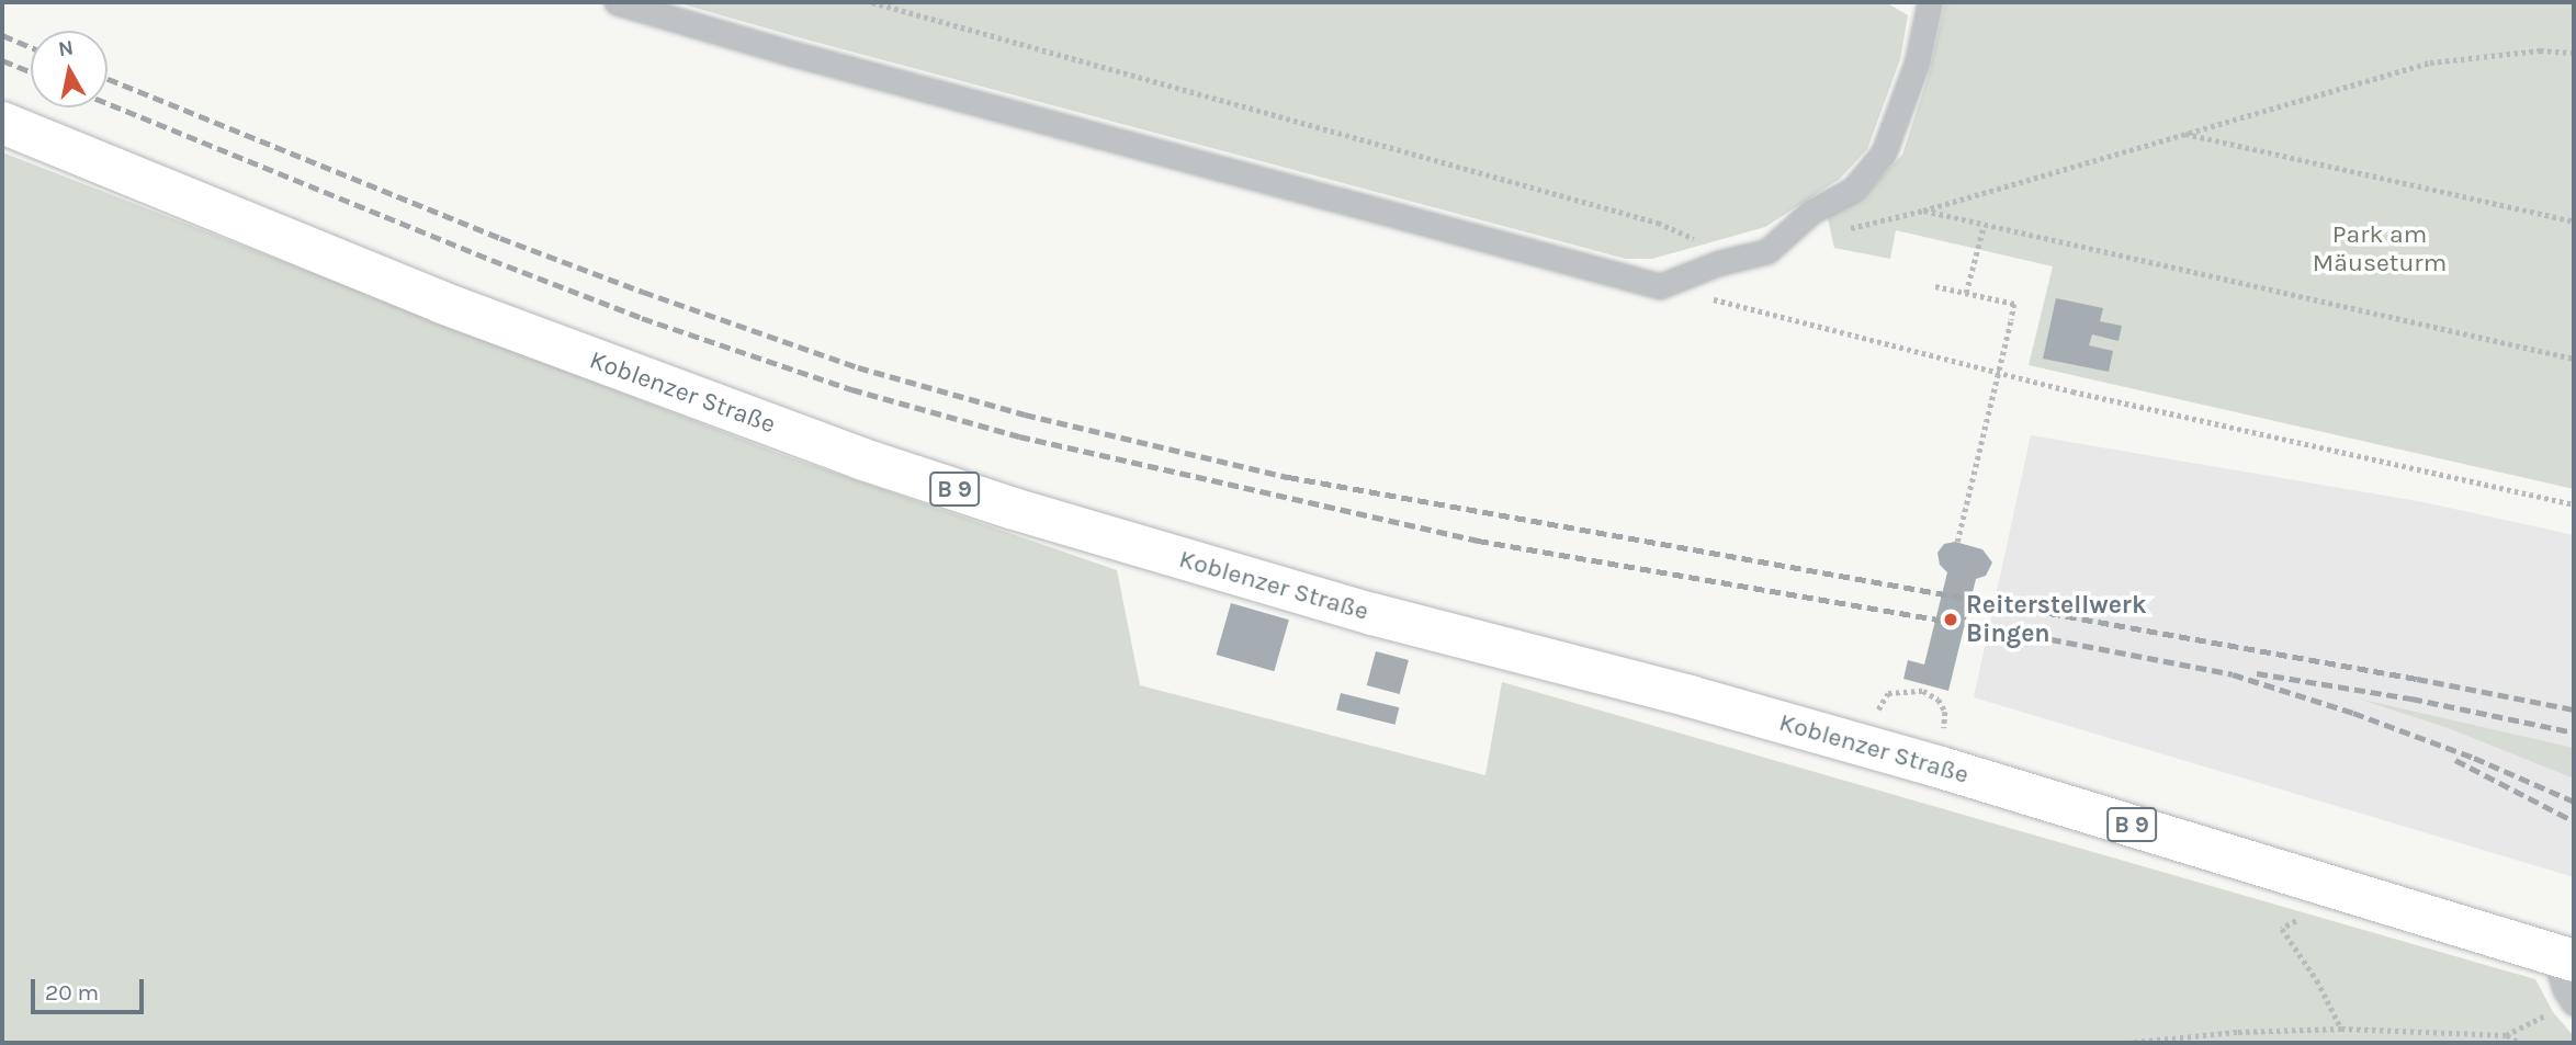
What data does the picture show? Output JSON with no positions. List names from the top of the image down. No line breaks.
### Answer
{"streets":{"main road":["Koblenzer Straße","B 9"]},"parks":["Park am Mäuseturm"],"places":["Reiterstellwerk Bingen"],"scale_bar":"20 m","north":"top"}
